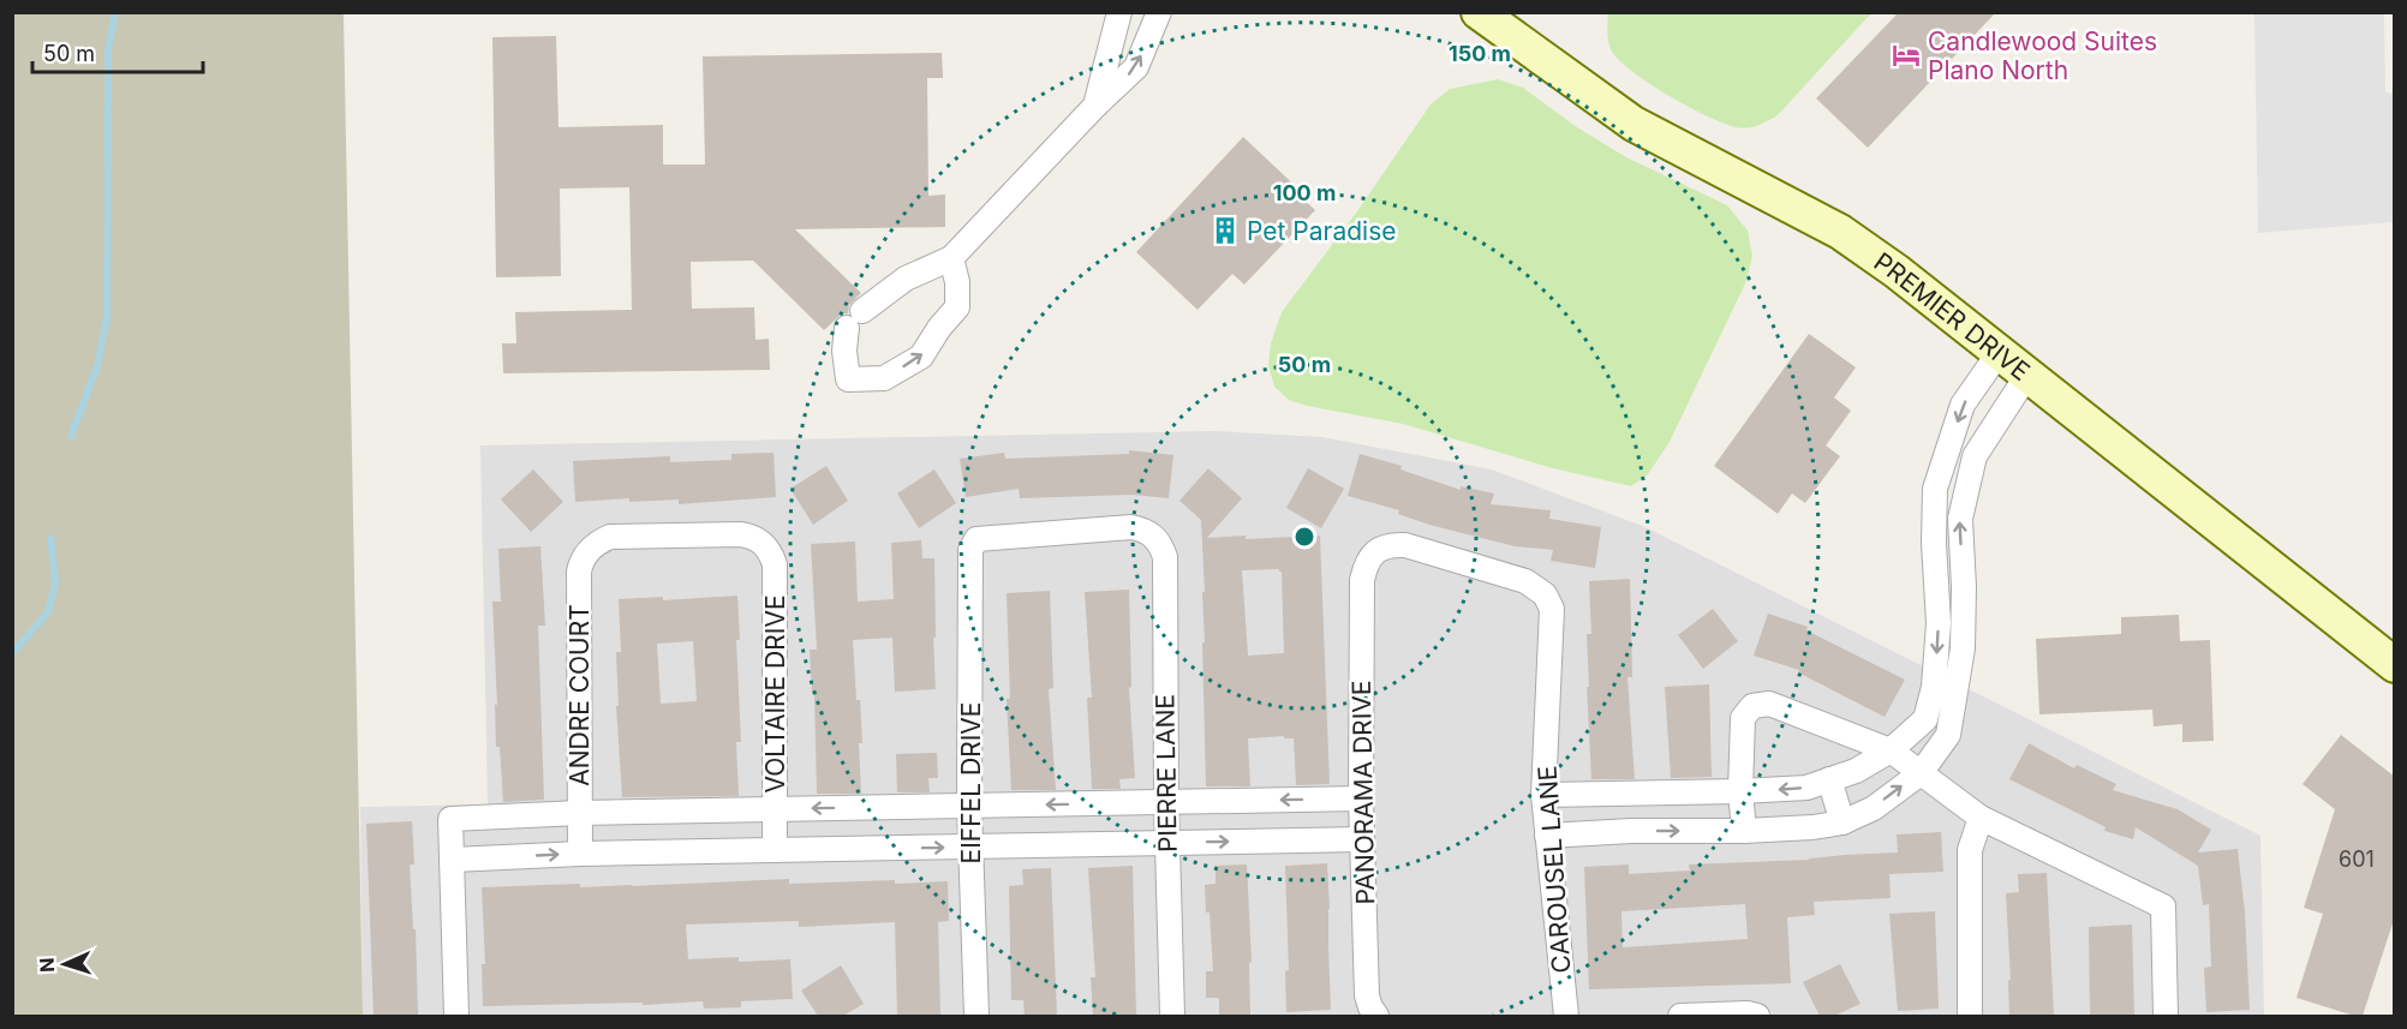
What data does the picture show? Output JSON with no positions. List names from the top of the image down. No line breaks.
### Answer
{"streets":{"street":["PREMIER DRIVE","VOLTAIRE DRIVE","ANDRE COURT","PIERRE LANE","EIFFEL DRIVE","PANORAMA DRIVE","CAROUSEL LANE"]},"crossings":[["VOLTAIRE DRIVE","ANDRE COURT"],["PIERRE LANE","EIFFEL DRIVE"],["PANORAMA DRIVE","CAROUSEL LANE"]],"places":{"hotel":["Candlewood Suites Plano North"],"building":["Pet Paradise"]},"house_numbers":["601"],"scale_bar":"50 m","north":"left","rings":["150 m","100 m","50 m"]}
